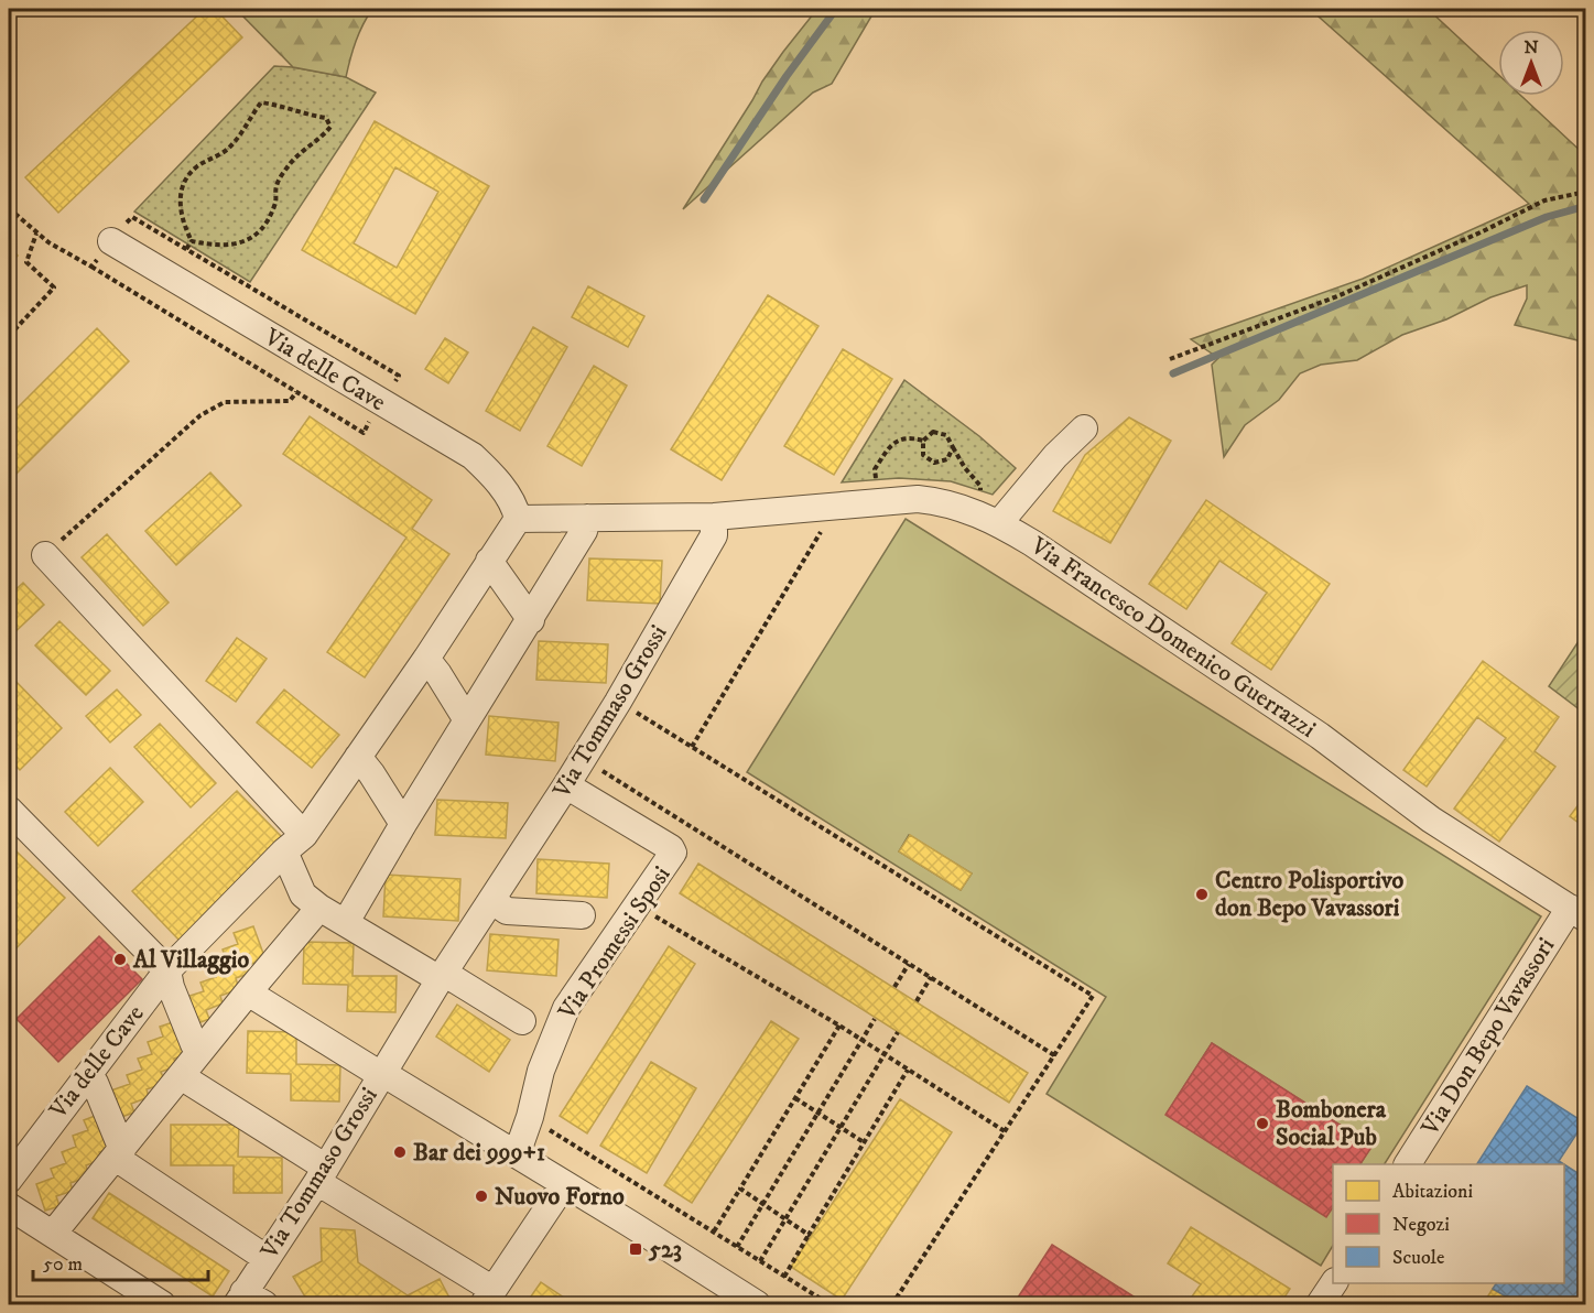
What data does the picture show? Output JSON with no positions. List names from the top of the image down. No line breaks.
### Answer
{"streets":{"street":["Via delle Cave","Via Francesco Domenico Guerrazzi","Via Tommaso Grossi","Via Promessi Sposi","Via Don Bepo Vavassori"]},"crossings":[["Via Francesco Domenico Guerrazzi","Via Tommaso Grossi"],["Via Francesco Domenico Guerrazzi","Via Don Bepo Vavassori"],["Via Tommaso Grossi","Via Promessi Sposi"]],"places":{"other":["Centro Polisportivo don Bepo Vavassori","Al Villaggio","Bombonera Social Pub","Bar dei 999+1","Nuovo Forno"],"transit":["523"]},"legend":["Abitazioni","Negozi","Scuole"],"scale_bar":"50 m","north":"top"}
